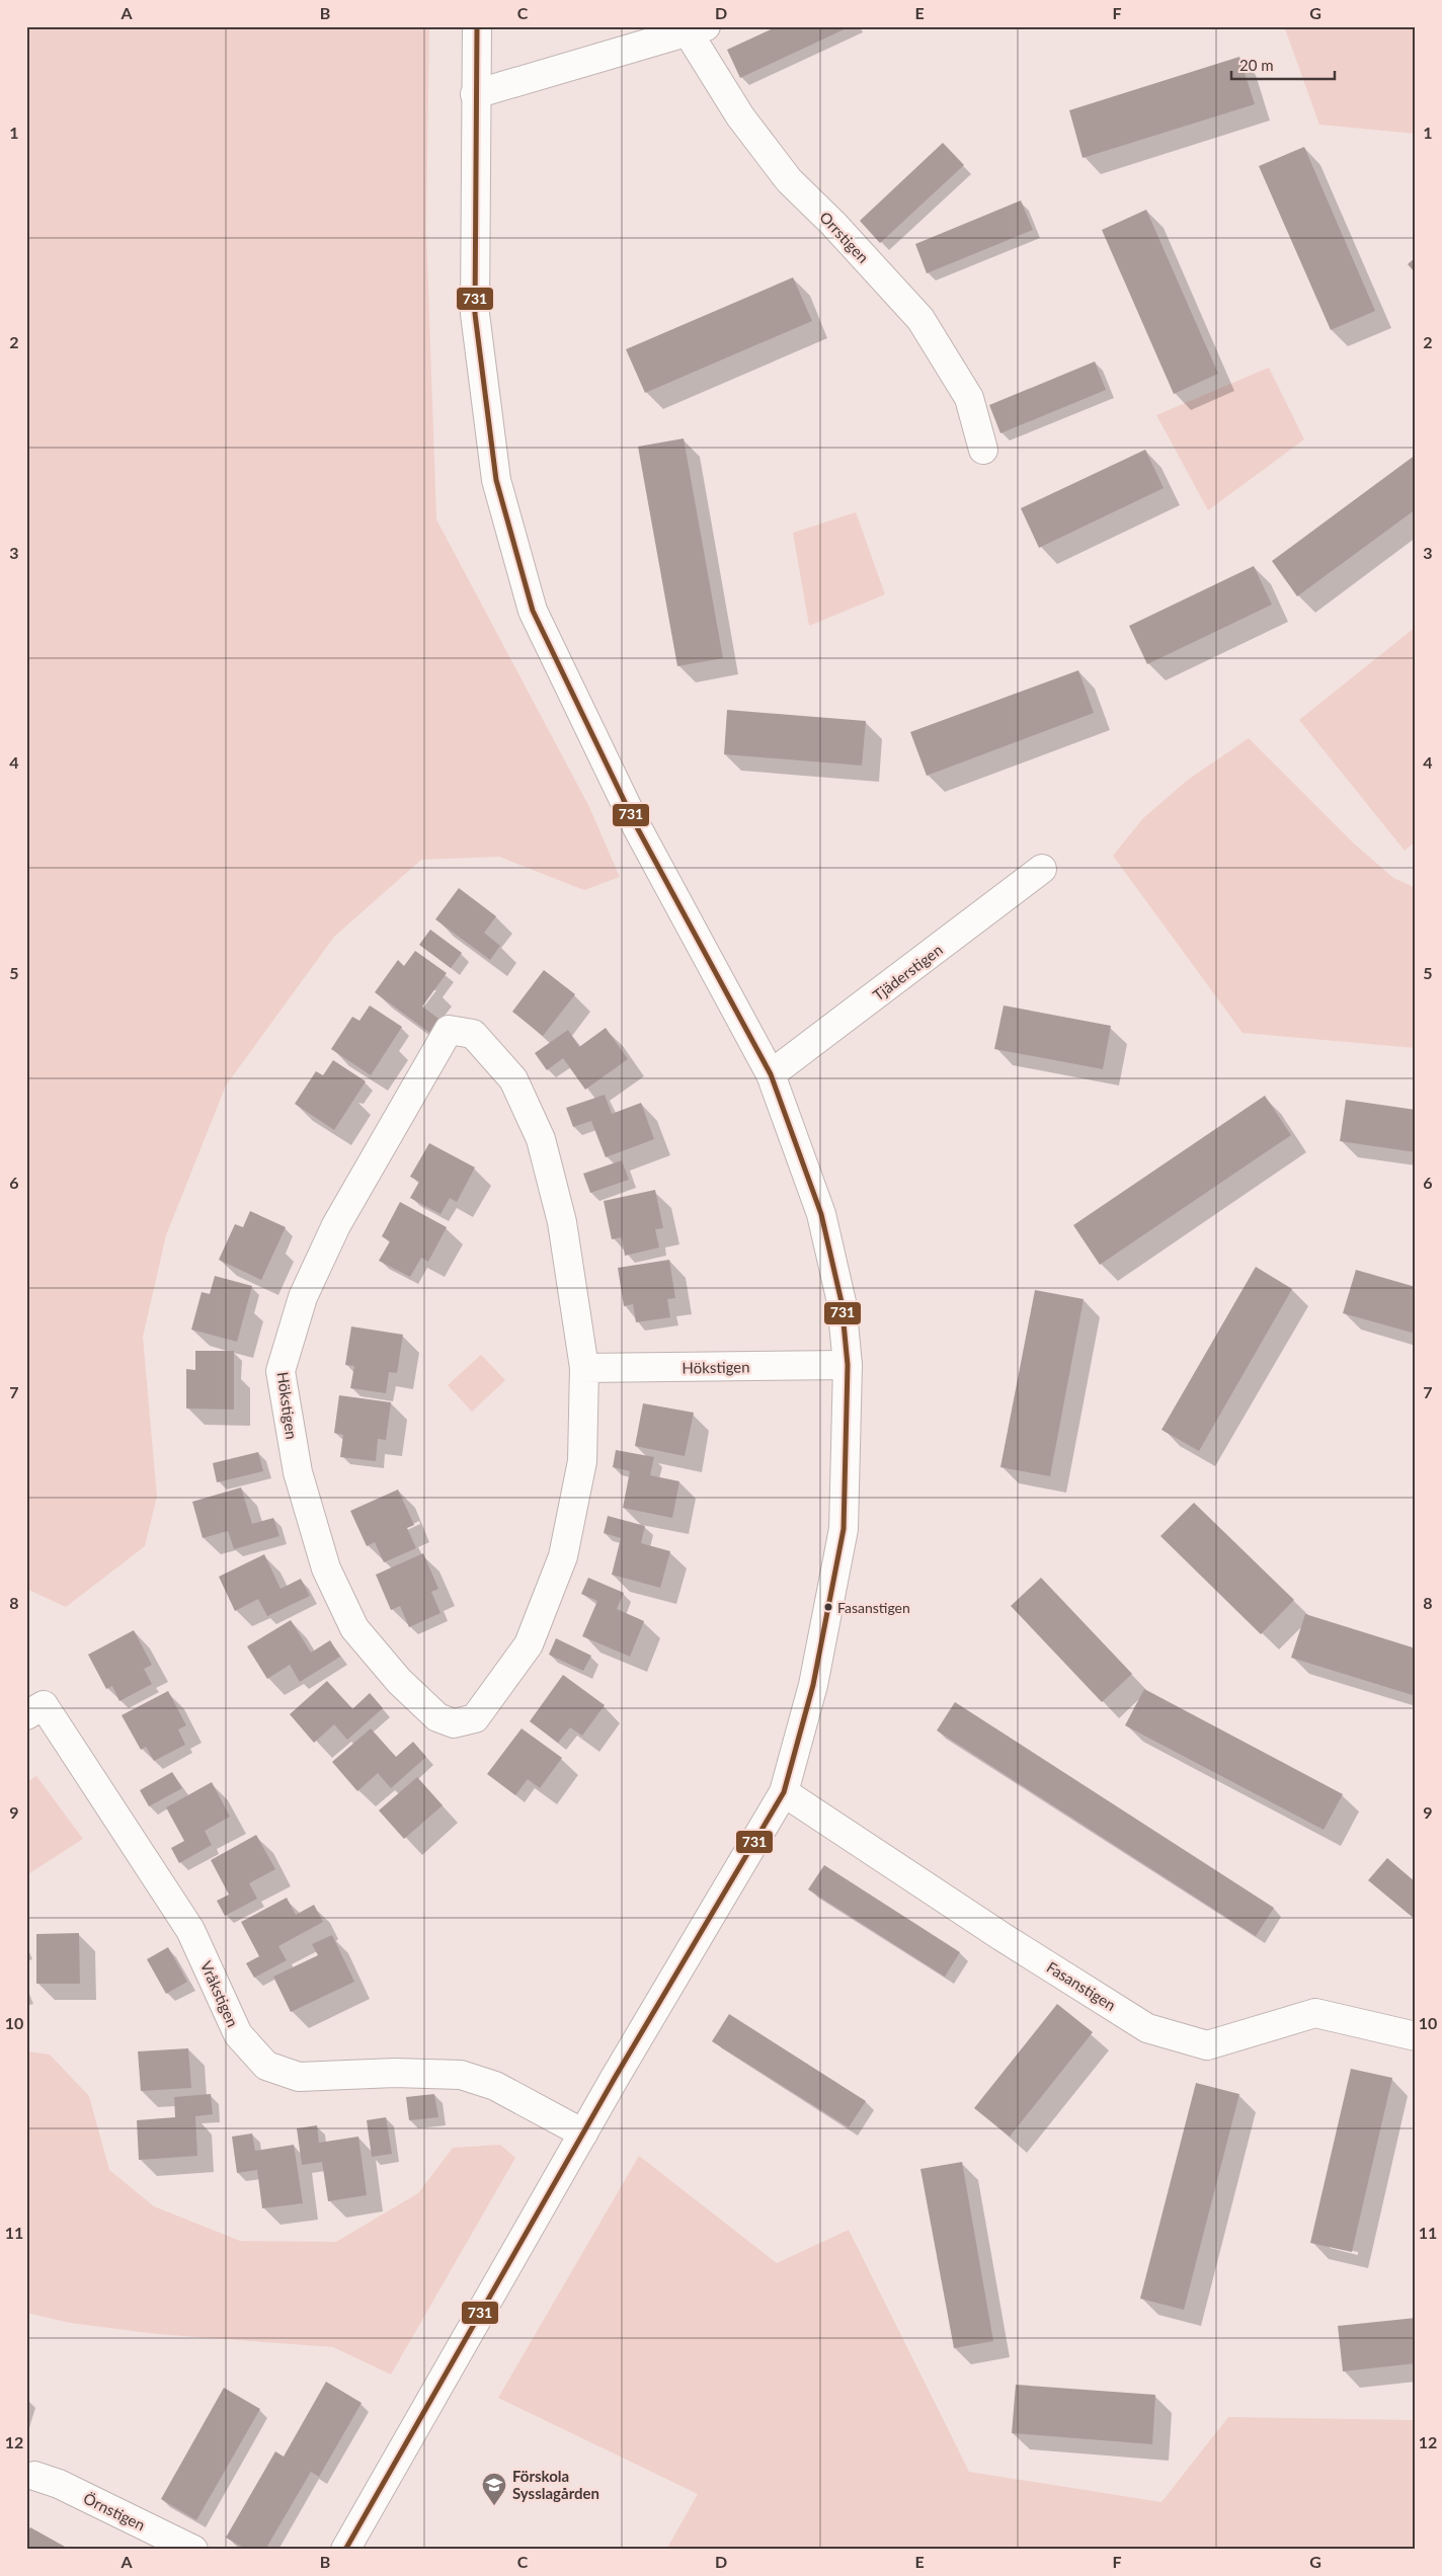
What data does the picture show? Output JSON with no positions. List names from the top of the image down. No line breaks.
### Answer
{"streets":{"street":["Orrstigen","Tjäderstigen","Hökstigen","Fasanstigen","Vråkstigen","Örnstigen"]},"places":{"other":["Fasanstigen"],"school or university":["Förskola Sysslagården"]},"lines":["transit line 731"],"scale_bar":"20 m","grid":{"columns":["A","B","C","D","E","F","G"],"rows":["1","2","3","4","5","6","7","8","9","10","11","12"]}}
